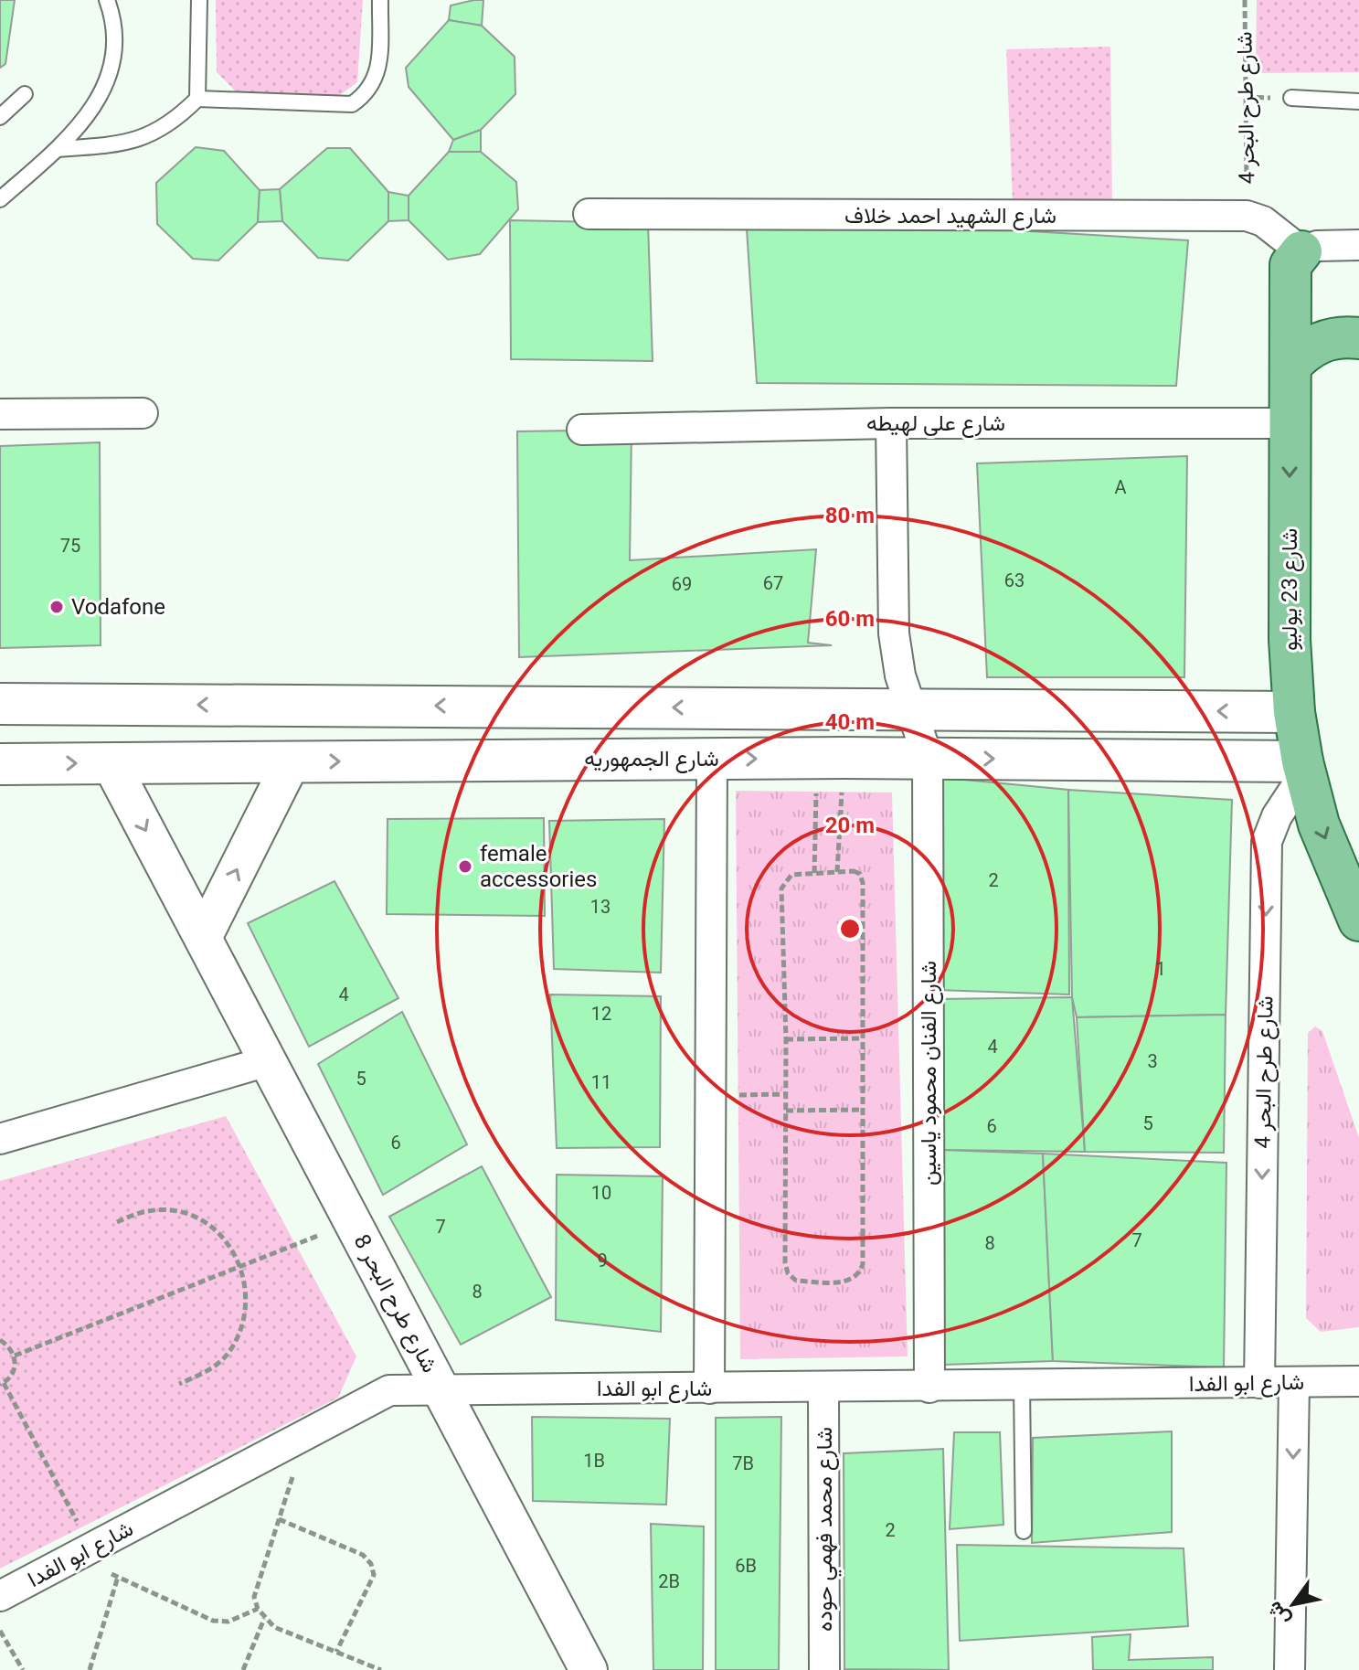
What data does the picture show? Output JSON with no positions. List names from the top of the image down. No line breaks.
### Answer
{"streets":{"main road":["شارع 23 يوليو","شارع الجمهوريه"],"street":["شارع طرح البحر 4","شارع الشهيد احمد خلاف","شارع على لهيطه","شارع الفنان محمود ياسين","شارع طرح البحر 8","شارع ابو الفدا","شارع محمد فهمي حوده"]},"crossings":[["شارع طرح البحر 4","شارع الشهيد احمد خلاف"],["شارع طرح البحر 4","شارع 23 يوليو"],["شارع طرح البحر 4","شارع الجمهوريه"],["شارع طرح البحر 4","شارع ابو الفدا"],["شارع الشهيد احمد خلاف","شارع 23 يوليو"],["شارع على لهيطه","شارع 23 يوليو"],["شارع على لهيطه","شارع الفنان محمود ياسين"],["شارع 23 يوليو","شارع الجمهوريه"],["شارع الجمهوريه","شارع الفنان محمود ياسين"],["شارع الجمهوريه","شارع طرح البحر 8"],["شارع الفنان محمود ياسين","شارع ابو الفدا"],["شارع طرح البحر 8","شارع ابو الفدا"],["شارع ابو الفدا","شارع محمد فهمي حوده"]],"one_way":["شارع طرح البحر 4","شارع 23 يوليو"],"places":["Vodafone","female accessories"],"house_numbers":["A","75","63","67","69","2","13","1","4","12","4","3","5","11","5","6","6","10","7","7","8","9","8","1B","7B","2","6B","2B"],"north":"bottom left","rings":["80 m","60 m","40 m","20 m"]}
